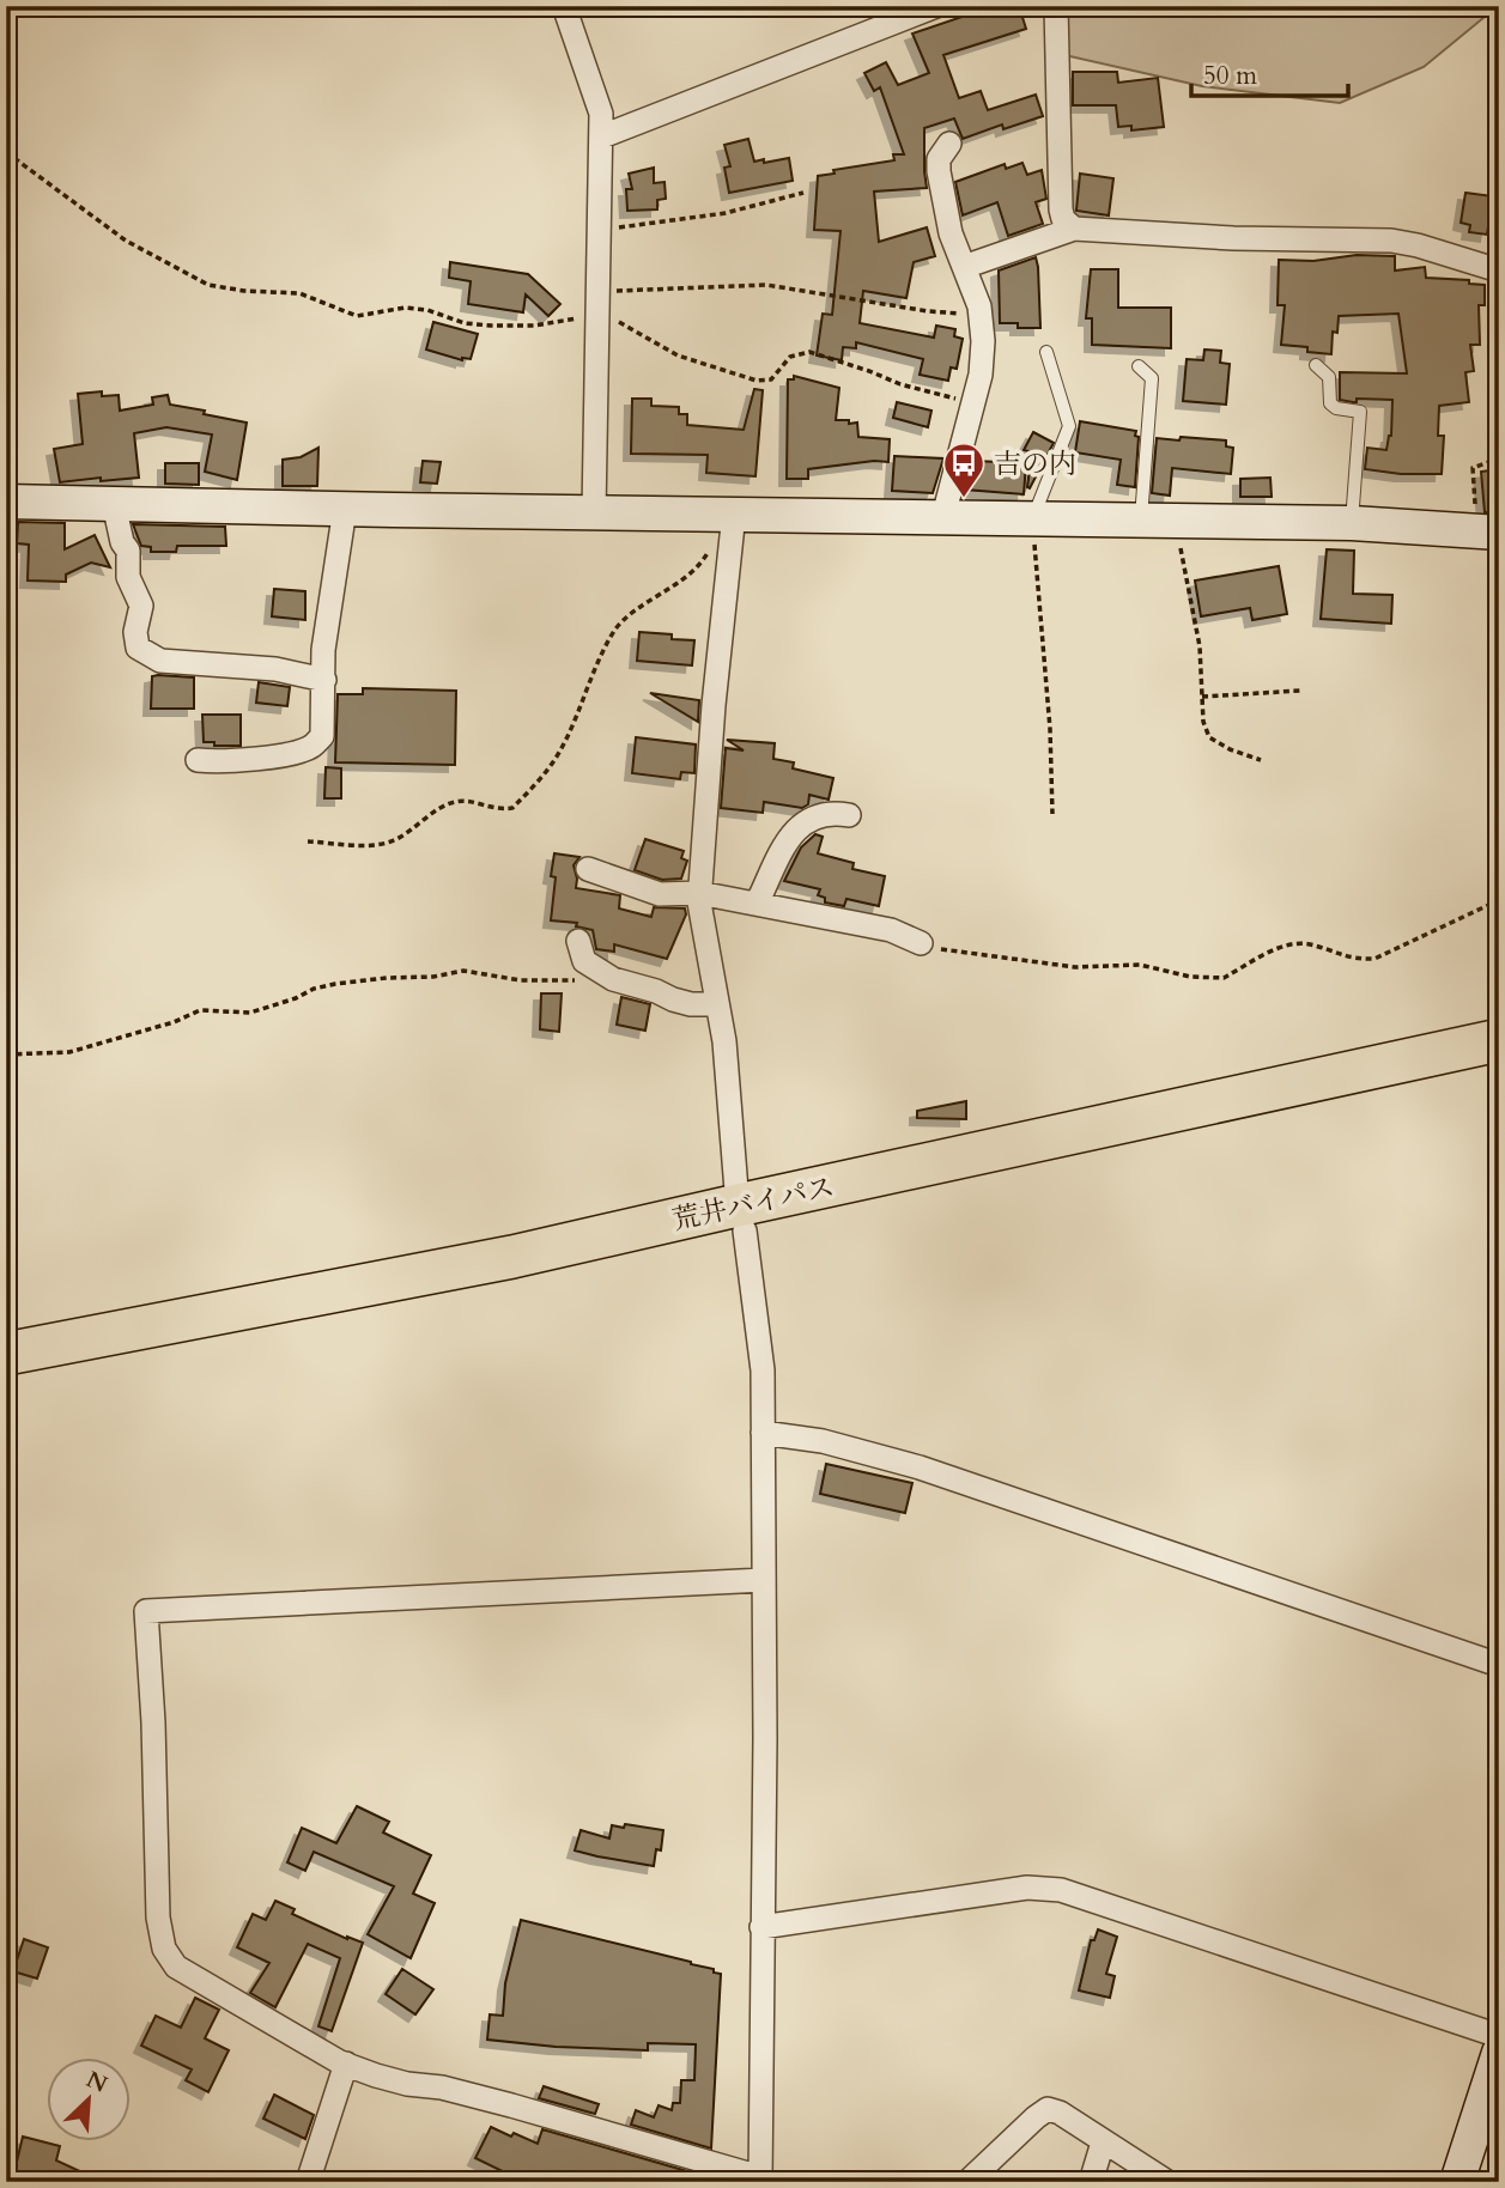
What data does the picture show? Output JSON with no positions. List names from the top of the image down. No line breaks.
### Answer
{"streets":{"highway":["荒井バイパス"]},"places":{"bus stop":["吉の内"]},"scale_bar":"50 m","north":"top right"}
